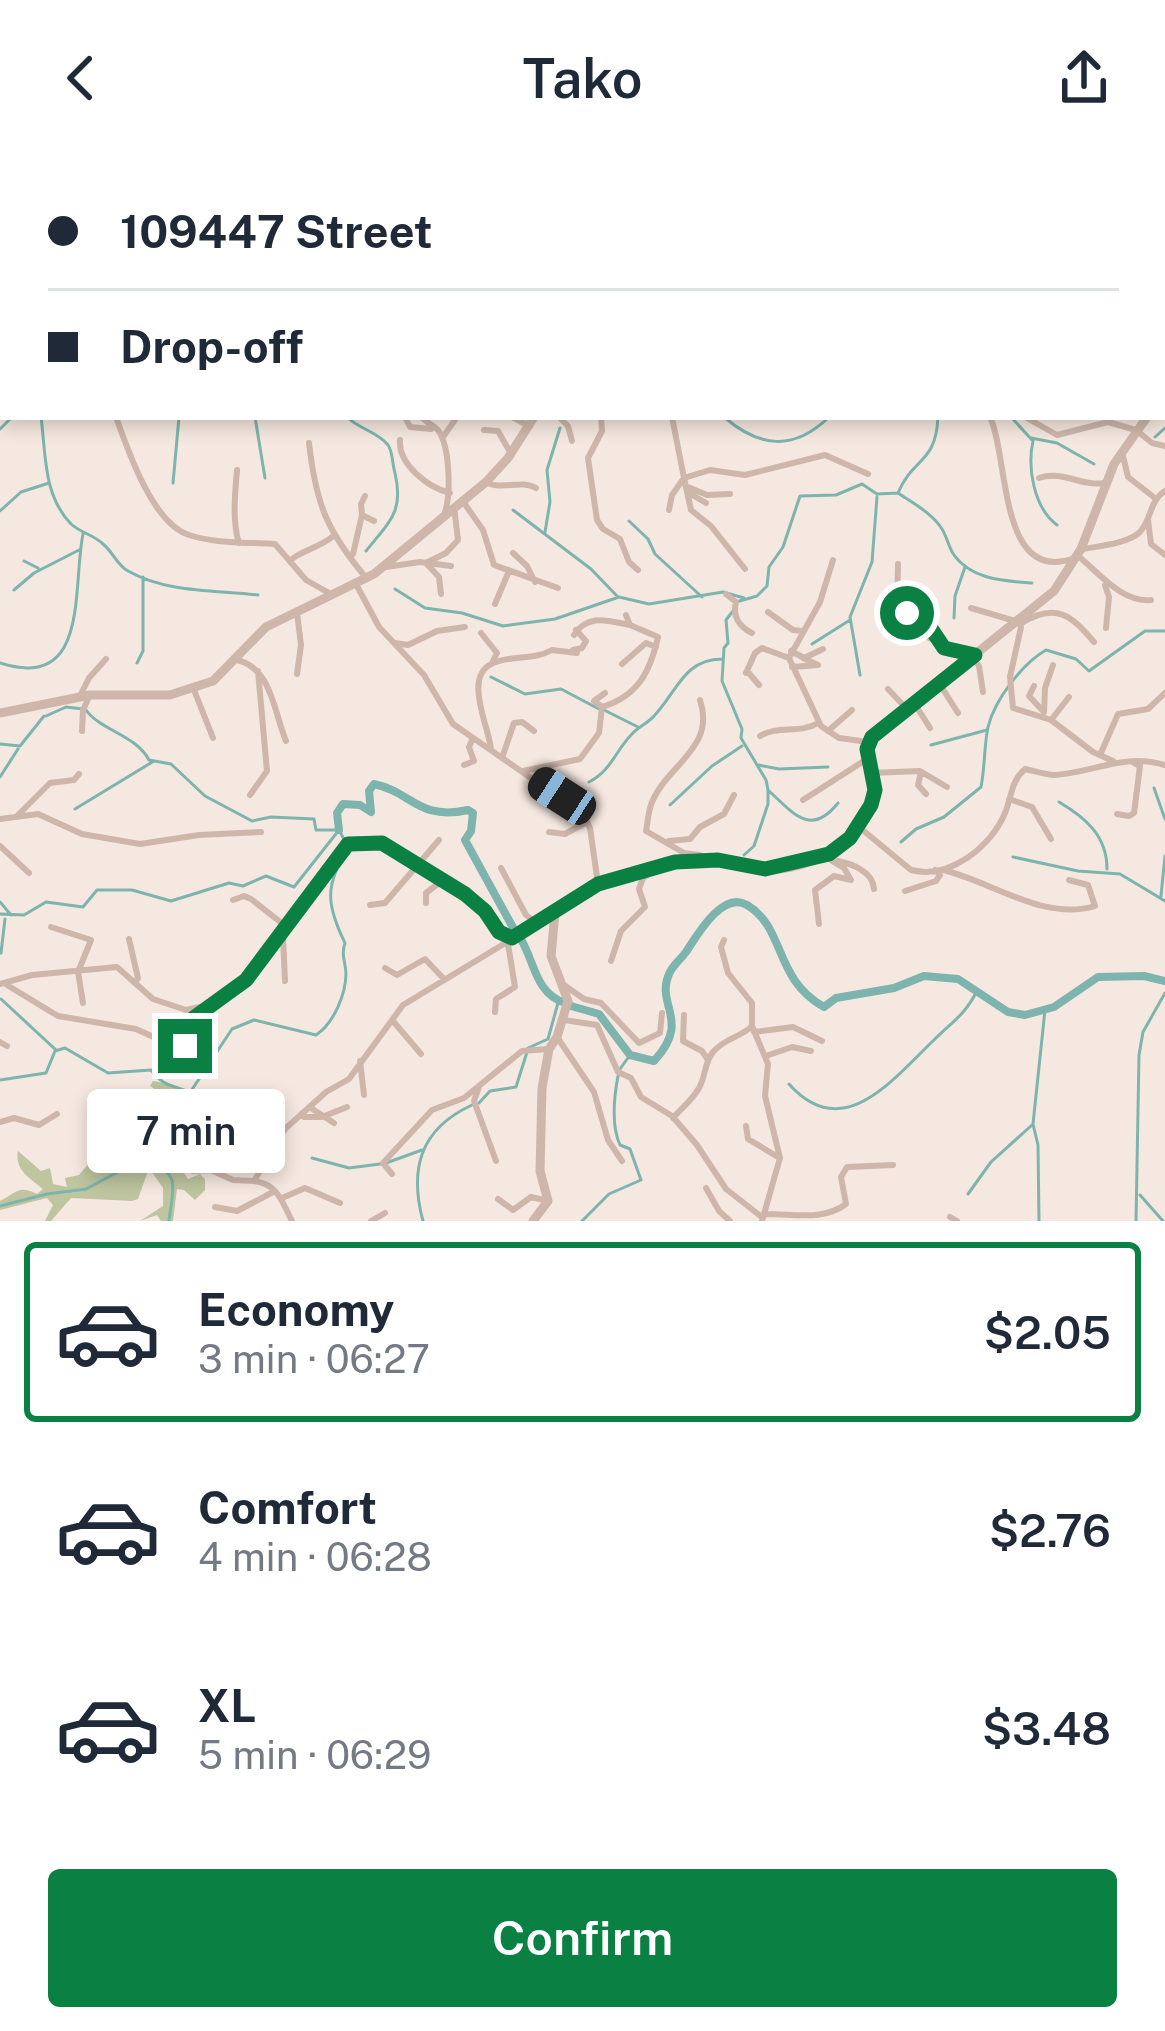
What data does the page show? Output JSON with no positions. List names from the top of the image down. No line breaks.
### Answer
{"page":{"header":"Tako","banner":["109447 Street","Drop-off"],"bubble":"7 min","list":[{"name":"Economy","note":"3 min · 06:27","value":"$2.05"},{"name":"Comfort","note":"4 min · 06:28","value":"$2.76"},{"name":"XL","note":"5 min · 06:29","value":"$3.48"}],"buttons":"Confirm"}}
